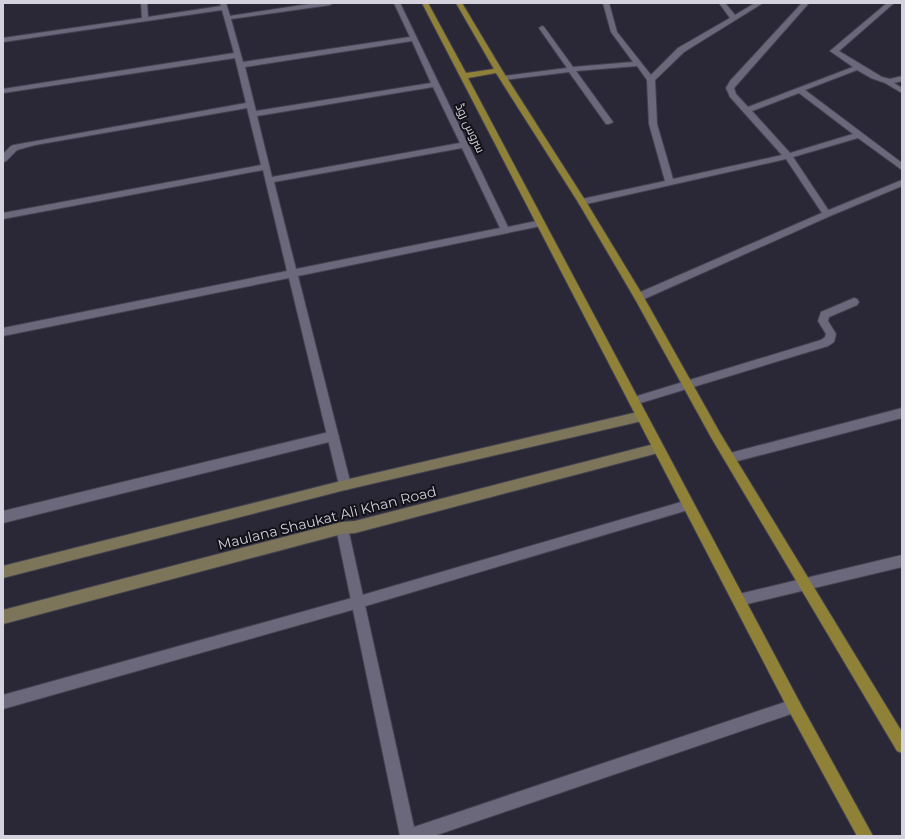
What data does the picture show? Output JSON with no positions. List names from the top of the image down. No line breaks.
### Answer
{"streets":{"main road":["Maulana Shaukat Ali Khan Road"],"street":["سروس روڈ"]}}
